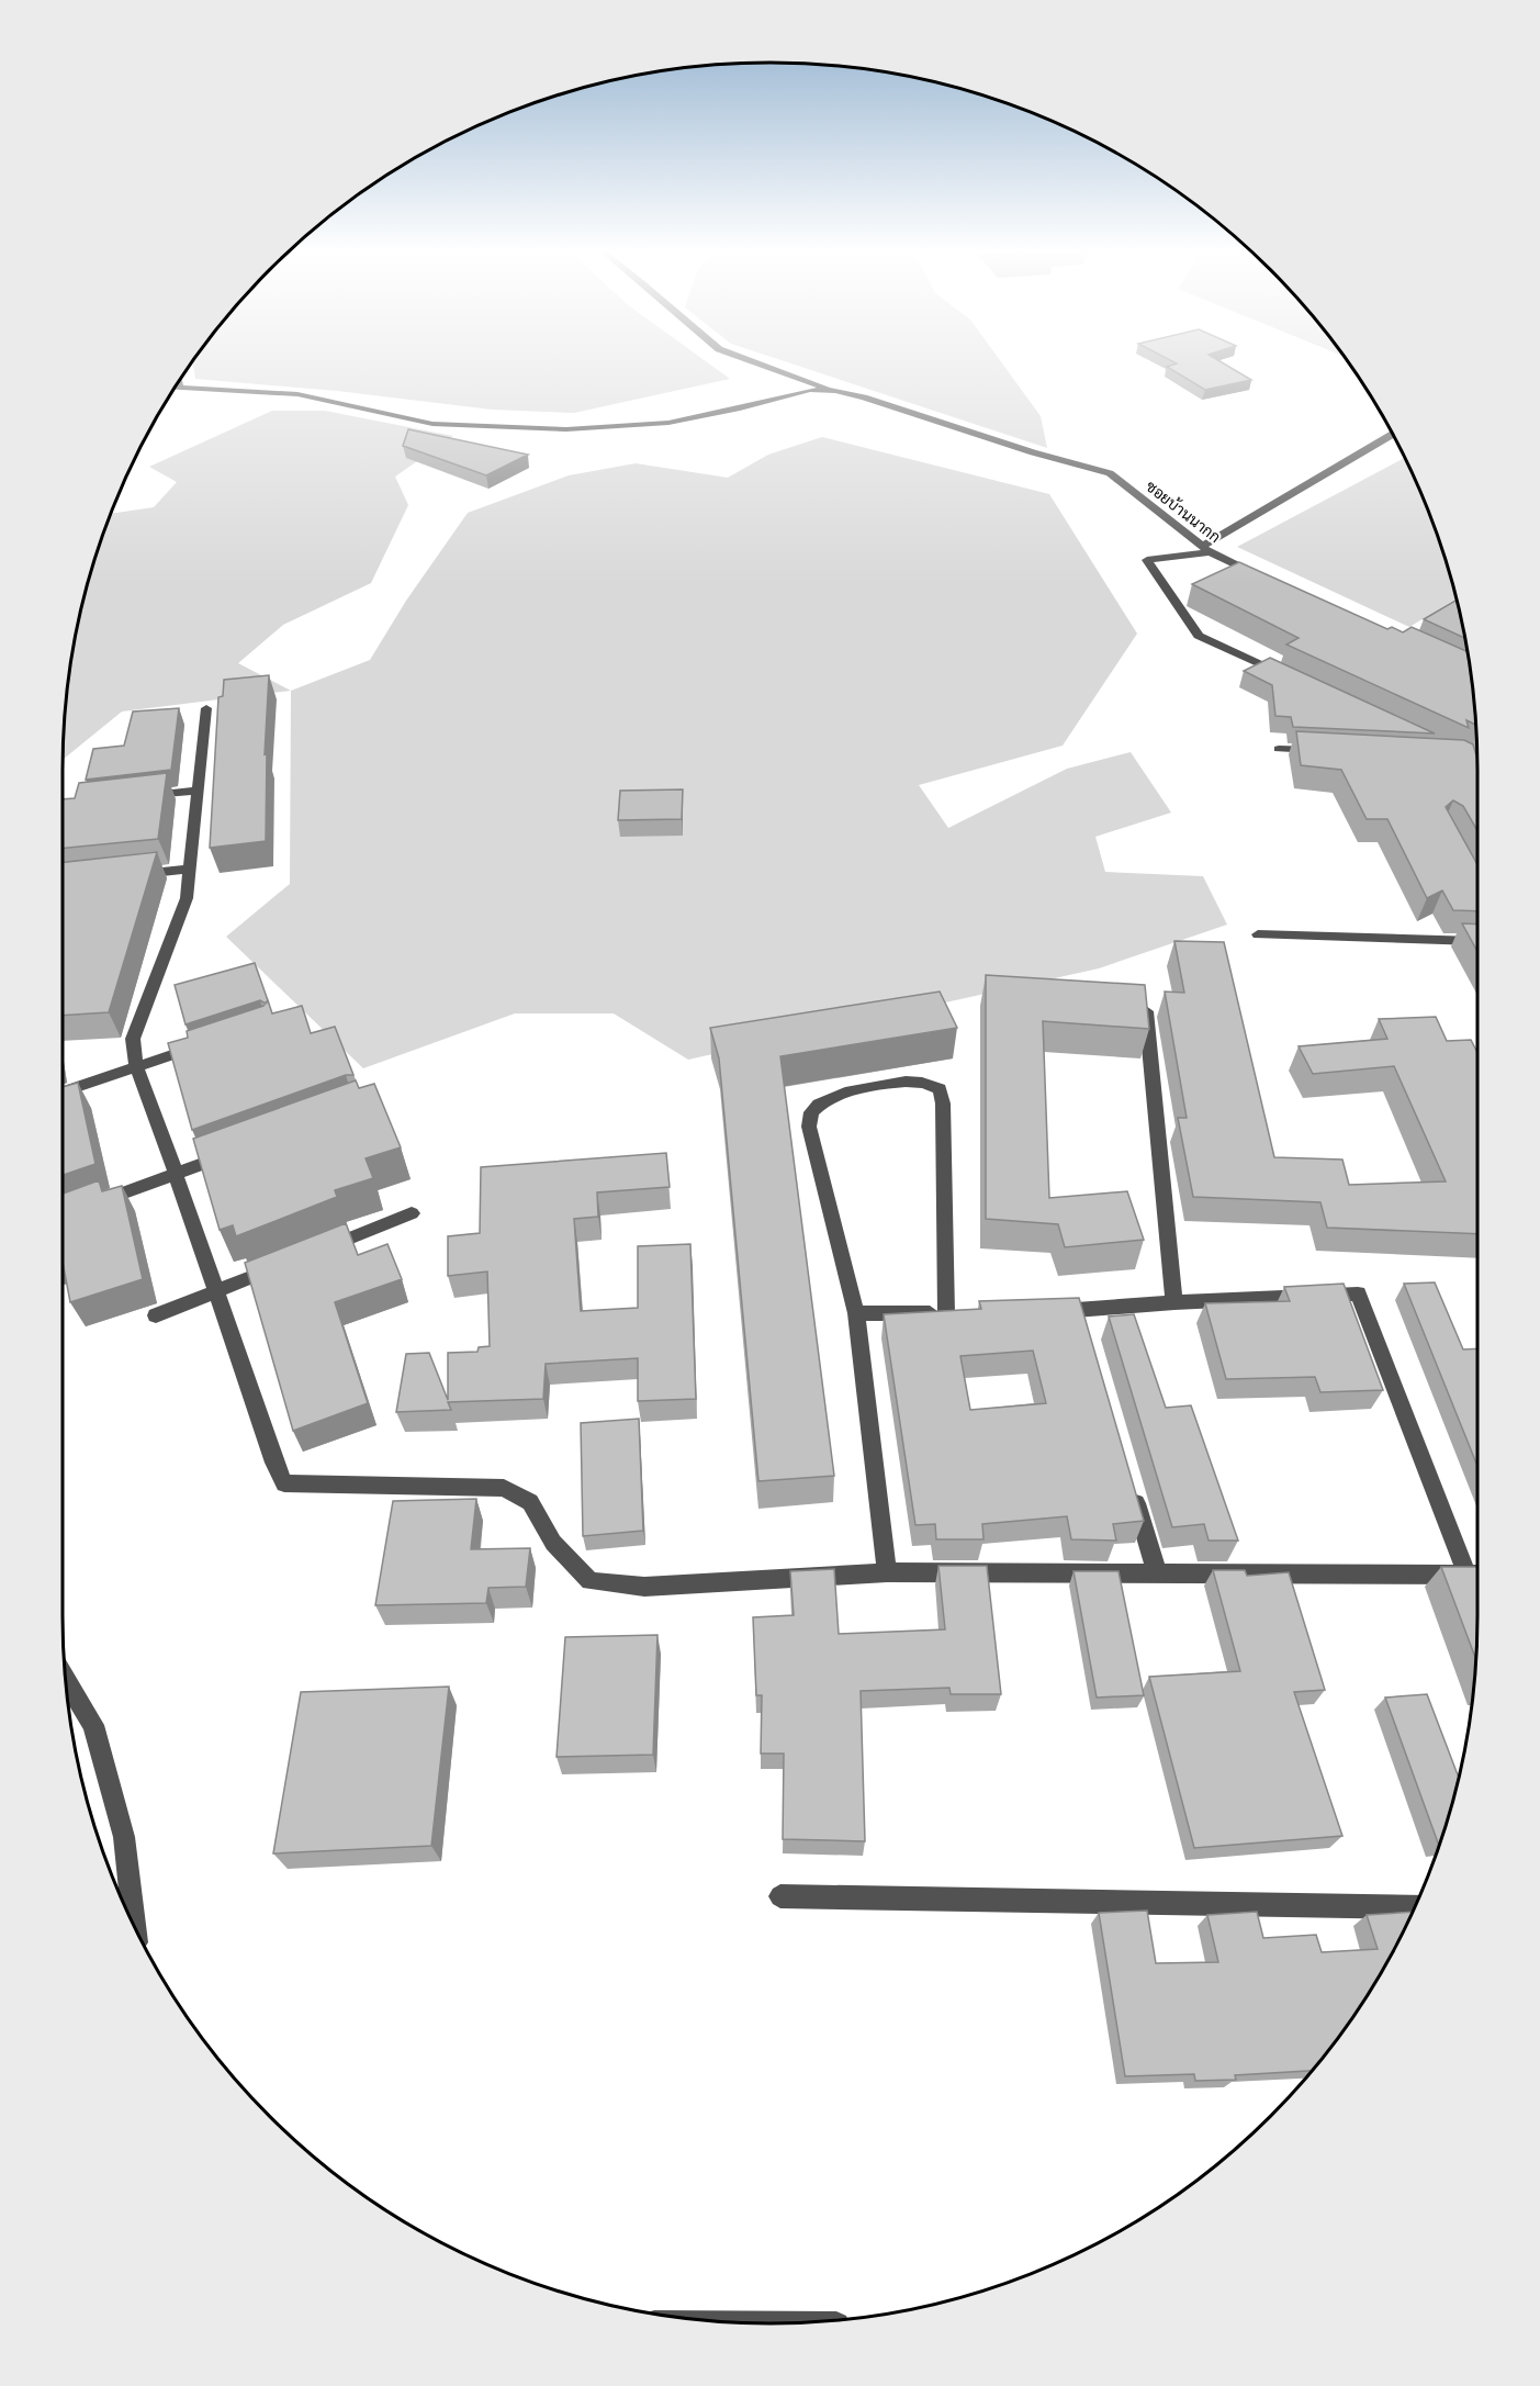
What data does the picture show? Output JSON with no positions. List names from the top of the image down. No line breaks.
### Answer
{"streets":{"street":["ซอยบ้านนากก"]}}
